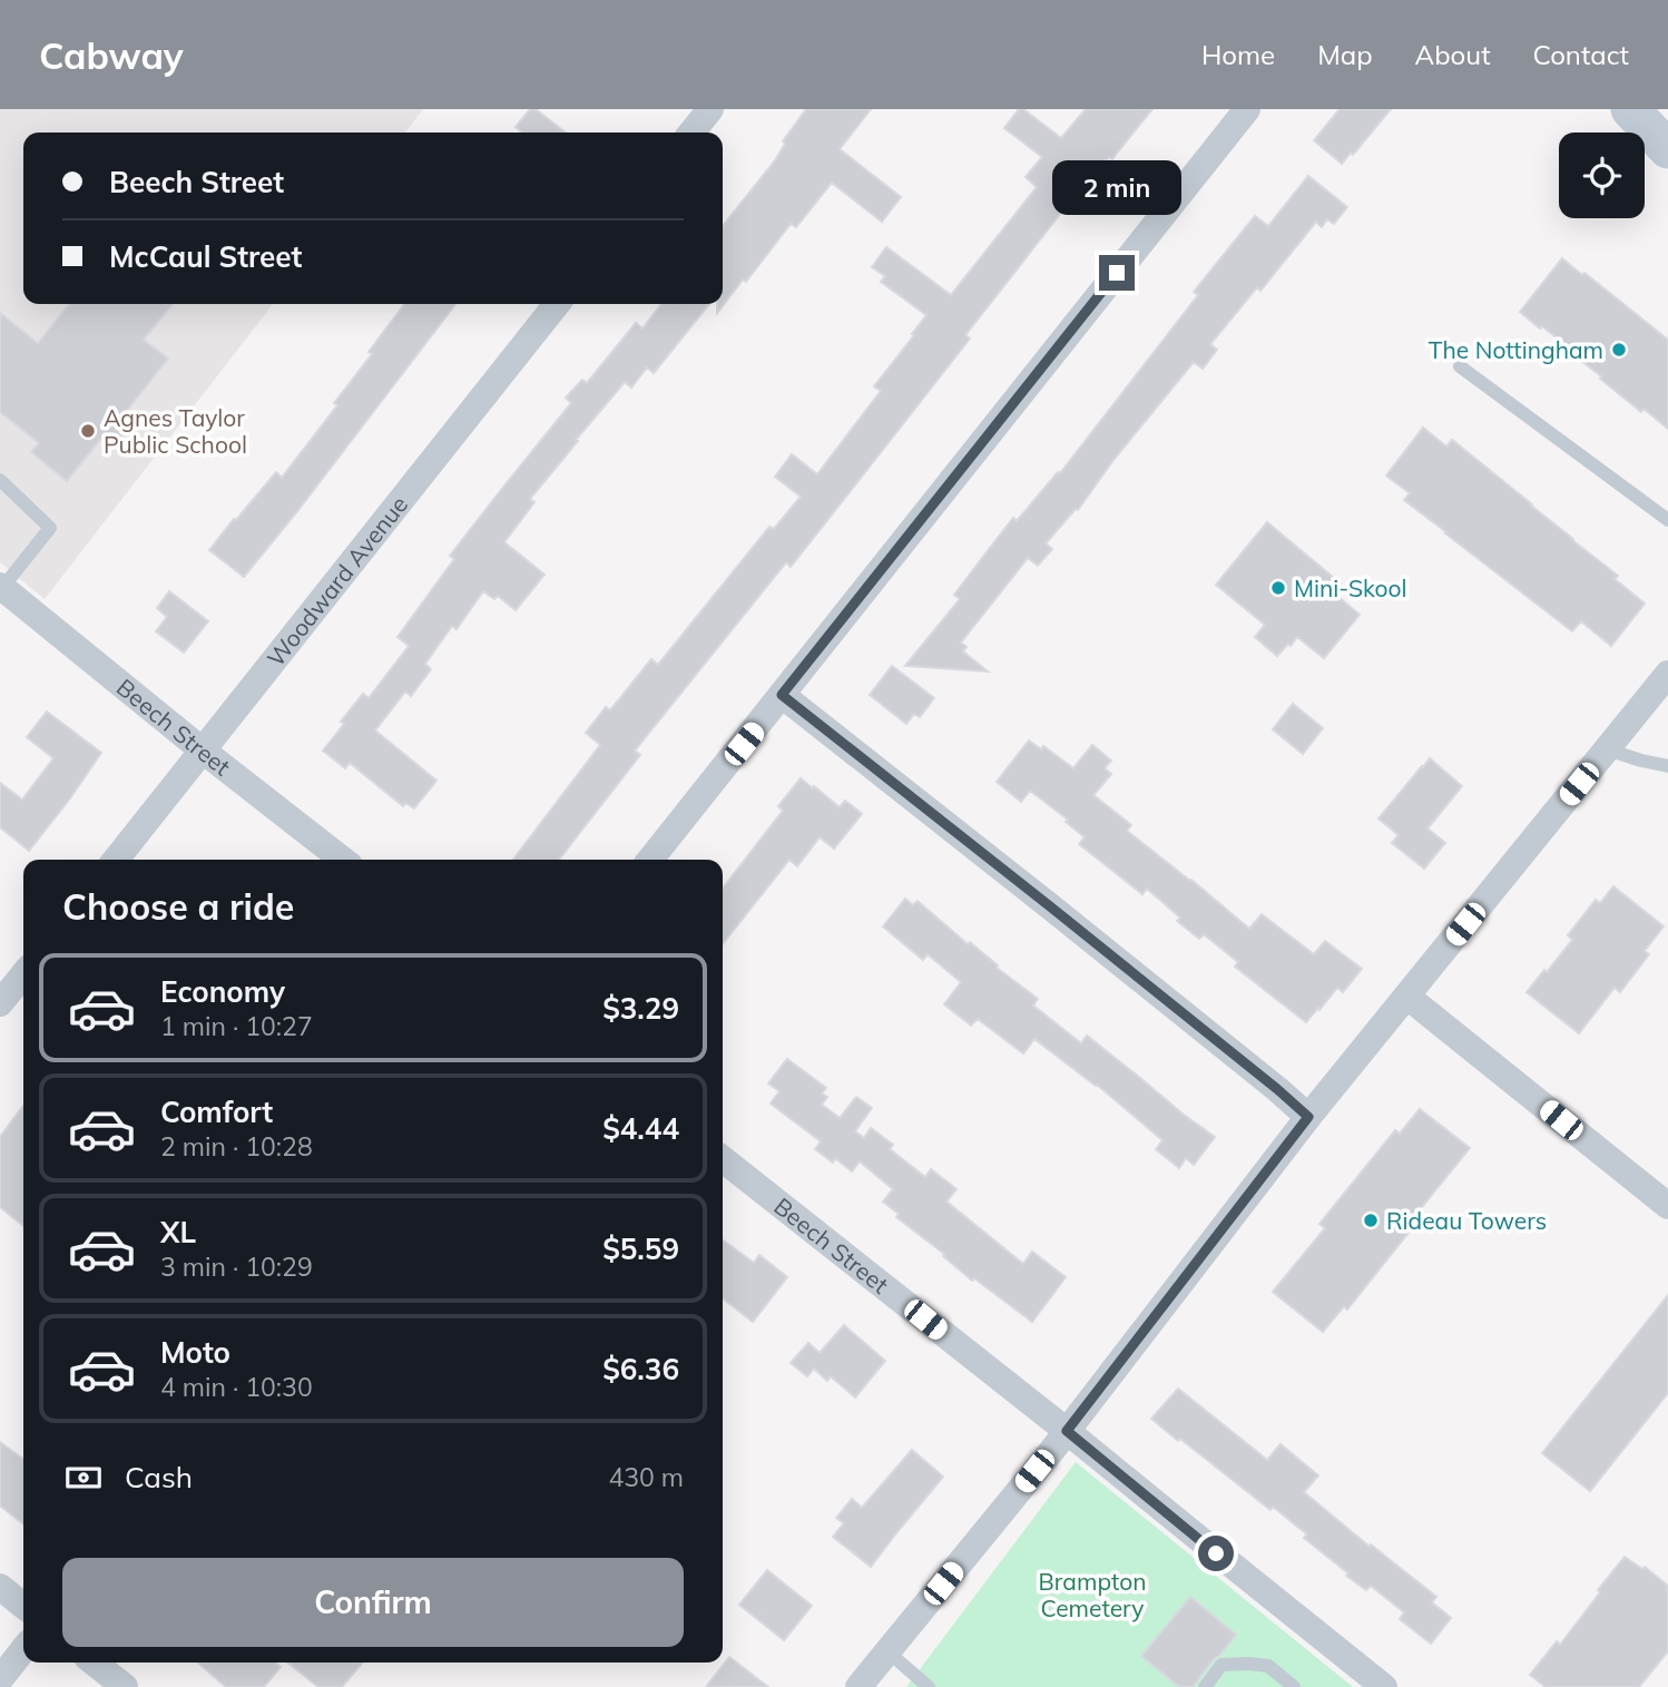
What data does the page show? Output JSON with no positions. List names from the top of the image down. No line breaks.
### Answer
{"streets":{"street":["Woodward Avenue","Beech Street"]},"crossings":[["Woodward Avenue","Beech Street"]],"parks":["Brampton Cemetery"],"places":["The Nottingham","Agnes Taylor Public School","Mini-Skool","Rideau Towers"],"page":{"header":"Cabway","nav":["Home","Map","About","Contact"],"banner":["Beech Street","McCaul Street"],"bubble":"2 min","heading":"Choose a ride","list":[{"name":"Economy","note":"1 min · 10:27","value":"$3.29"},{"name":"Comfort","note":"2 min · 10:28","value":"$4.44"},{"name":"XL","note":"3 min · 10:29","value":"$5.59"},{"name":"Moto","note":"4 min · 10:30","value":"$6.36"}],"pay":["Cash","430 m"],"buttons":"Confirm"}}
